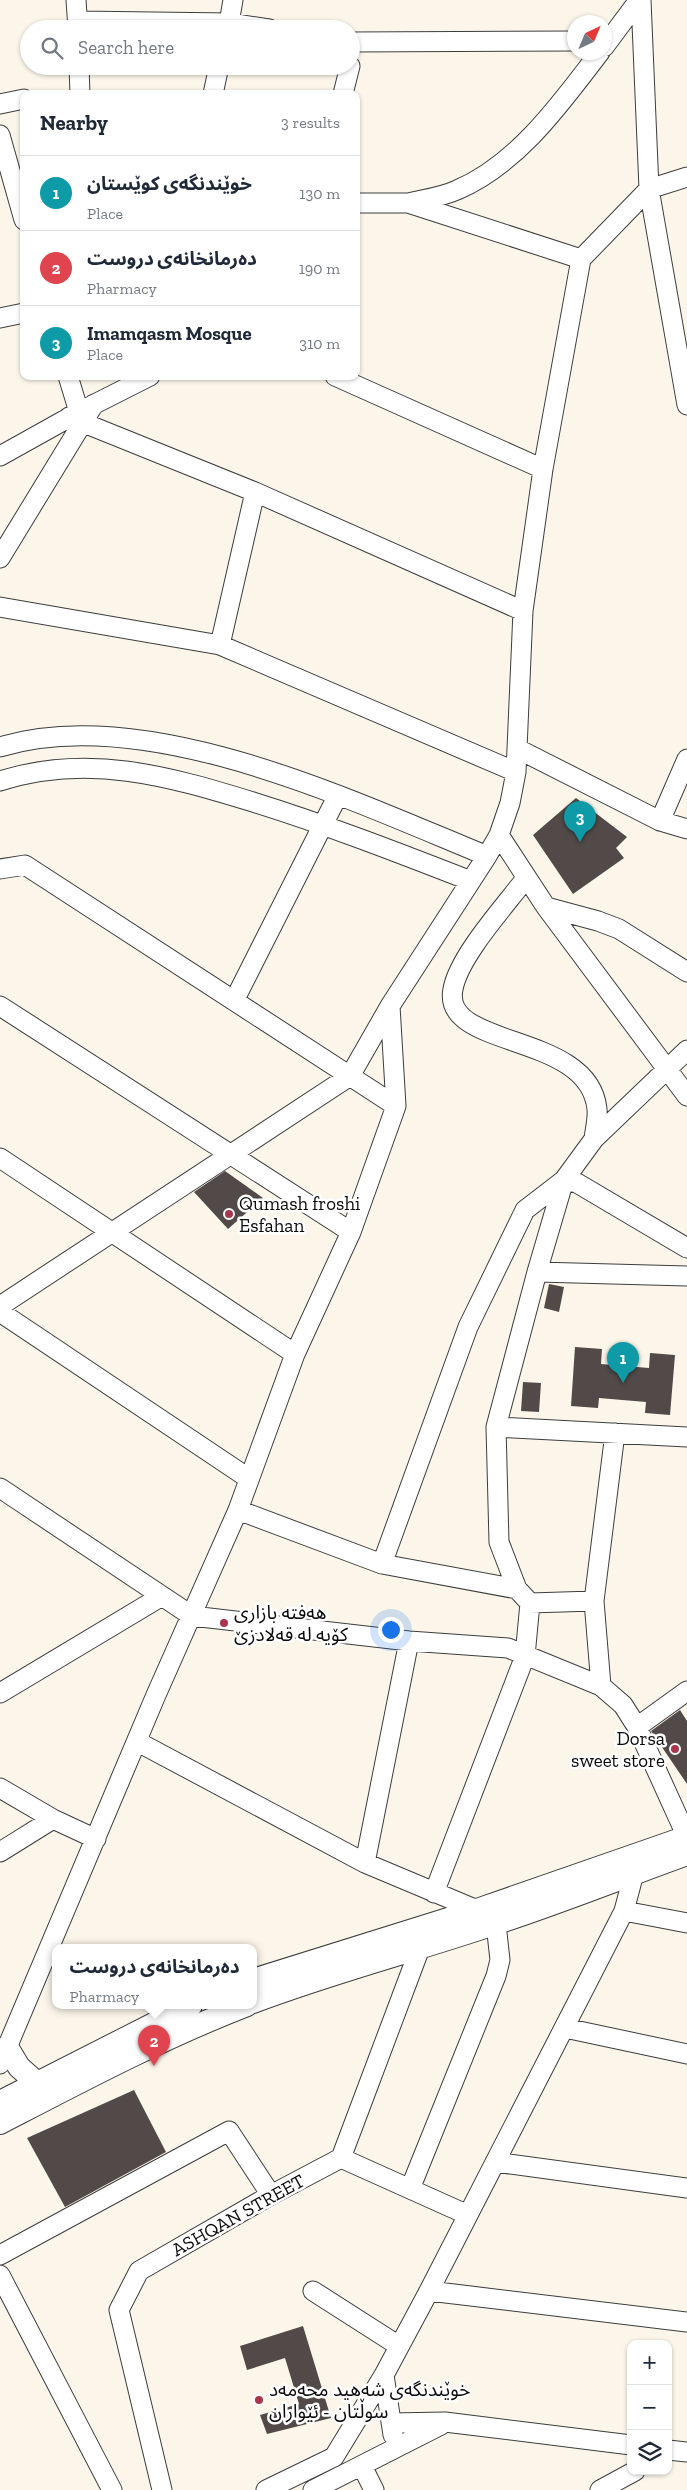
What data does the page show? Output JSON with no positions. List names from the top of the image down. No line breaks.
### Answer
{"streets":{"street":["ASHQAN STREET"]},"places":["Qumash froshi Esfahan","هەفتە بازاری کۆیە لە قەلادزێ","Dorsa sweet store","خوێندنگەی شەهید محەمەد سوڵتان - ئێواران"],"north":"top right","page":{"search":"Search here","heading":["Nearby","3 results"],"list":[{"mark":"1","name":"خوێندنگەی کوێستان","note":"Place","value":"130 m"},{"mark":"2","name":"دەرمانخانەی دروست","note":"Pharmacy","value":"190 m"},{"mark":"3","name":"Imamqasm Mosque","note":"Place","value":"310 m"}],"pins":["3","1","2"],"popup":["دەرمانخانەی دروست","Pharmacy"],"map_buttons":["+","−"]}}
